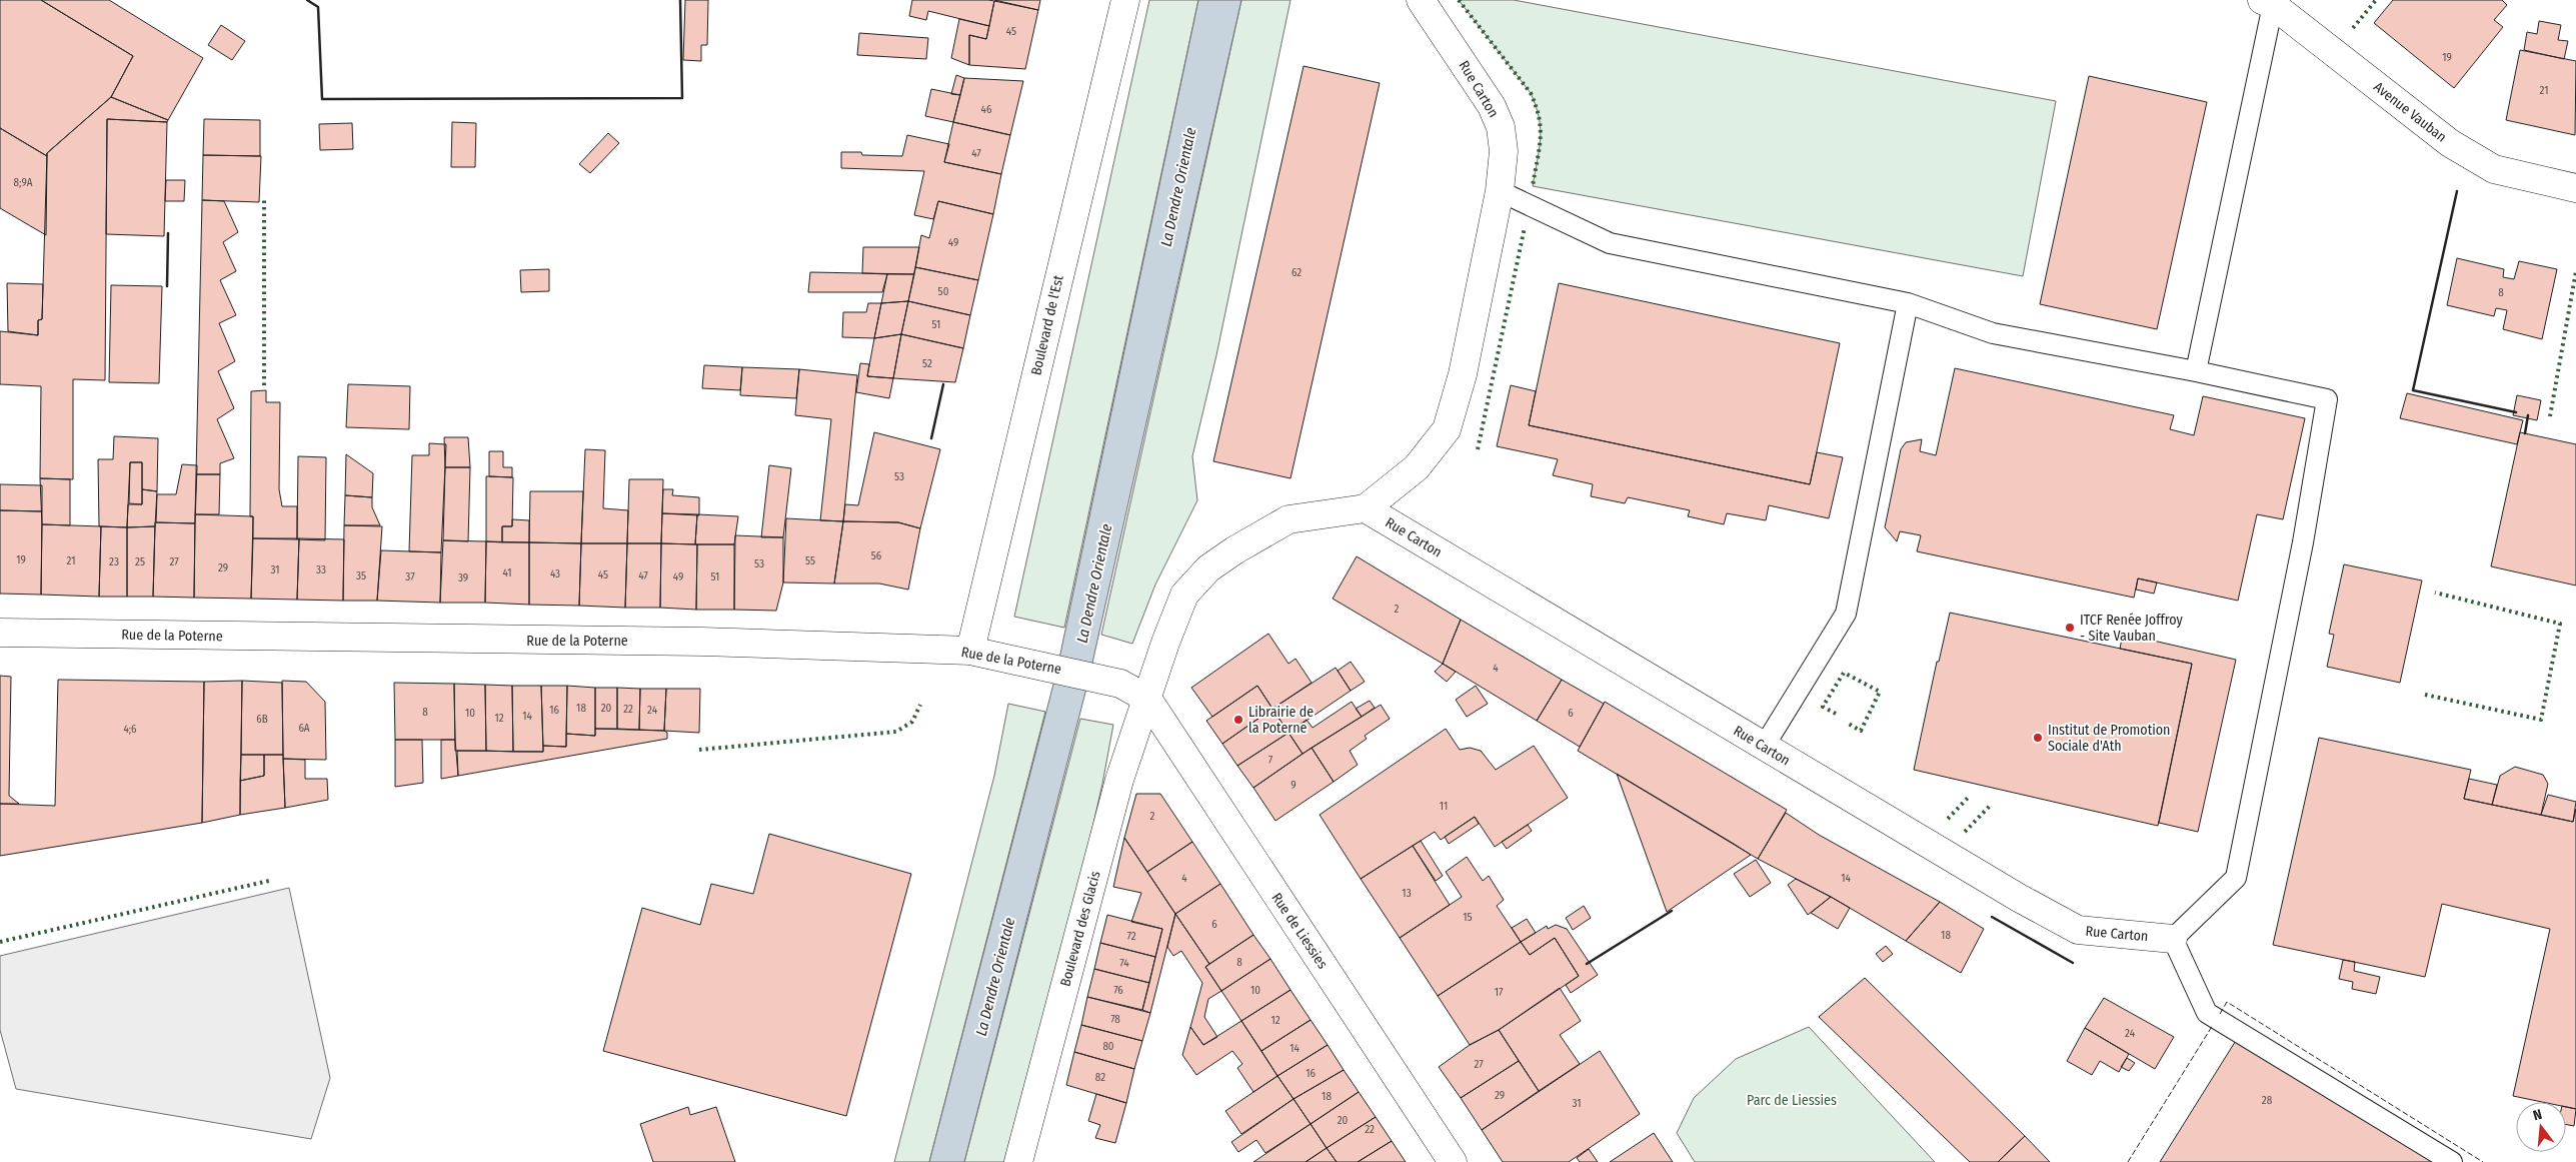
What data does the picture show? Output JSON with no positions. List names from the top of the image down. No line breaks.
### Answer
{"streets":{"street":["Rue Carton","Avenue Vauban","Boulevard de l'Est","Rue de la Poterne","Boulevard des Glacis","Rue de Liessies"]},"crossings":[["Boulevard de l'Est","Rue de la Poterne"],["Rue de la Poterne","Boulevard des Glacis"],["Rue de la Poterne","Rue de Liessies"],["Boulevard des Glacis","Rue de Liessies"]],"water":["La Dendre Orientale"],"parks":["Parc de Liessies"],"places":["ITCF Renée Joffroy - Site Vauban","Librairie de la Poterne","Institut de Promotion Sociale d'Ath"],"house_numbers":["45","19","21","46","47","8;9A","49","62","50","8","51","52","53","56","19","21","55","23","25","27","53","29","31","33","41","43","45","35","47","37","49","51","39","2","4","18","20","22","16","24","8","10","6","14","12","6B","6A","4;6","7","9","11","2","4","14","13","15","6","18","72","8","74","76","10","17","78","12","24","80","14","27","16","82","29","18","28","31","20","22"],"north":"top"}
